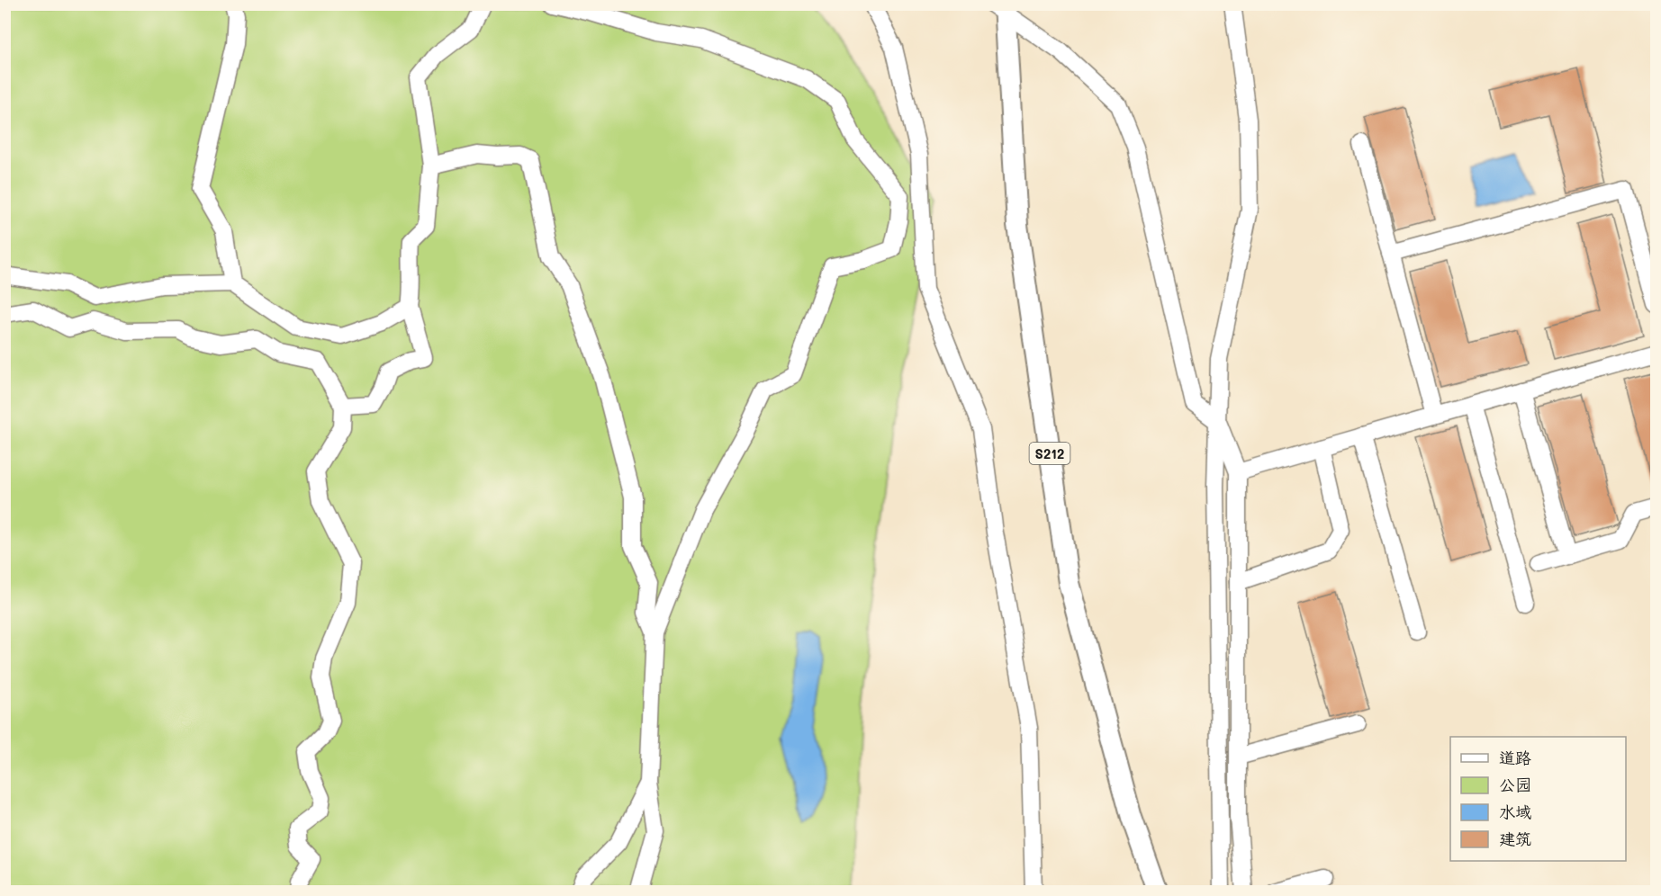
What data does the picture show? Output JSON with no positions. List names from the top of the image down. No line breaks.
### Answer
{"streets":{"main road":["S212"]},"legend":["道路","公园","水域","建筑"]}
